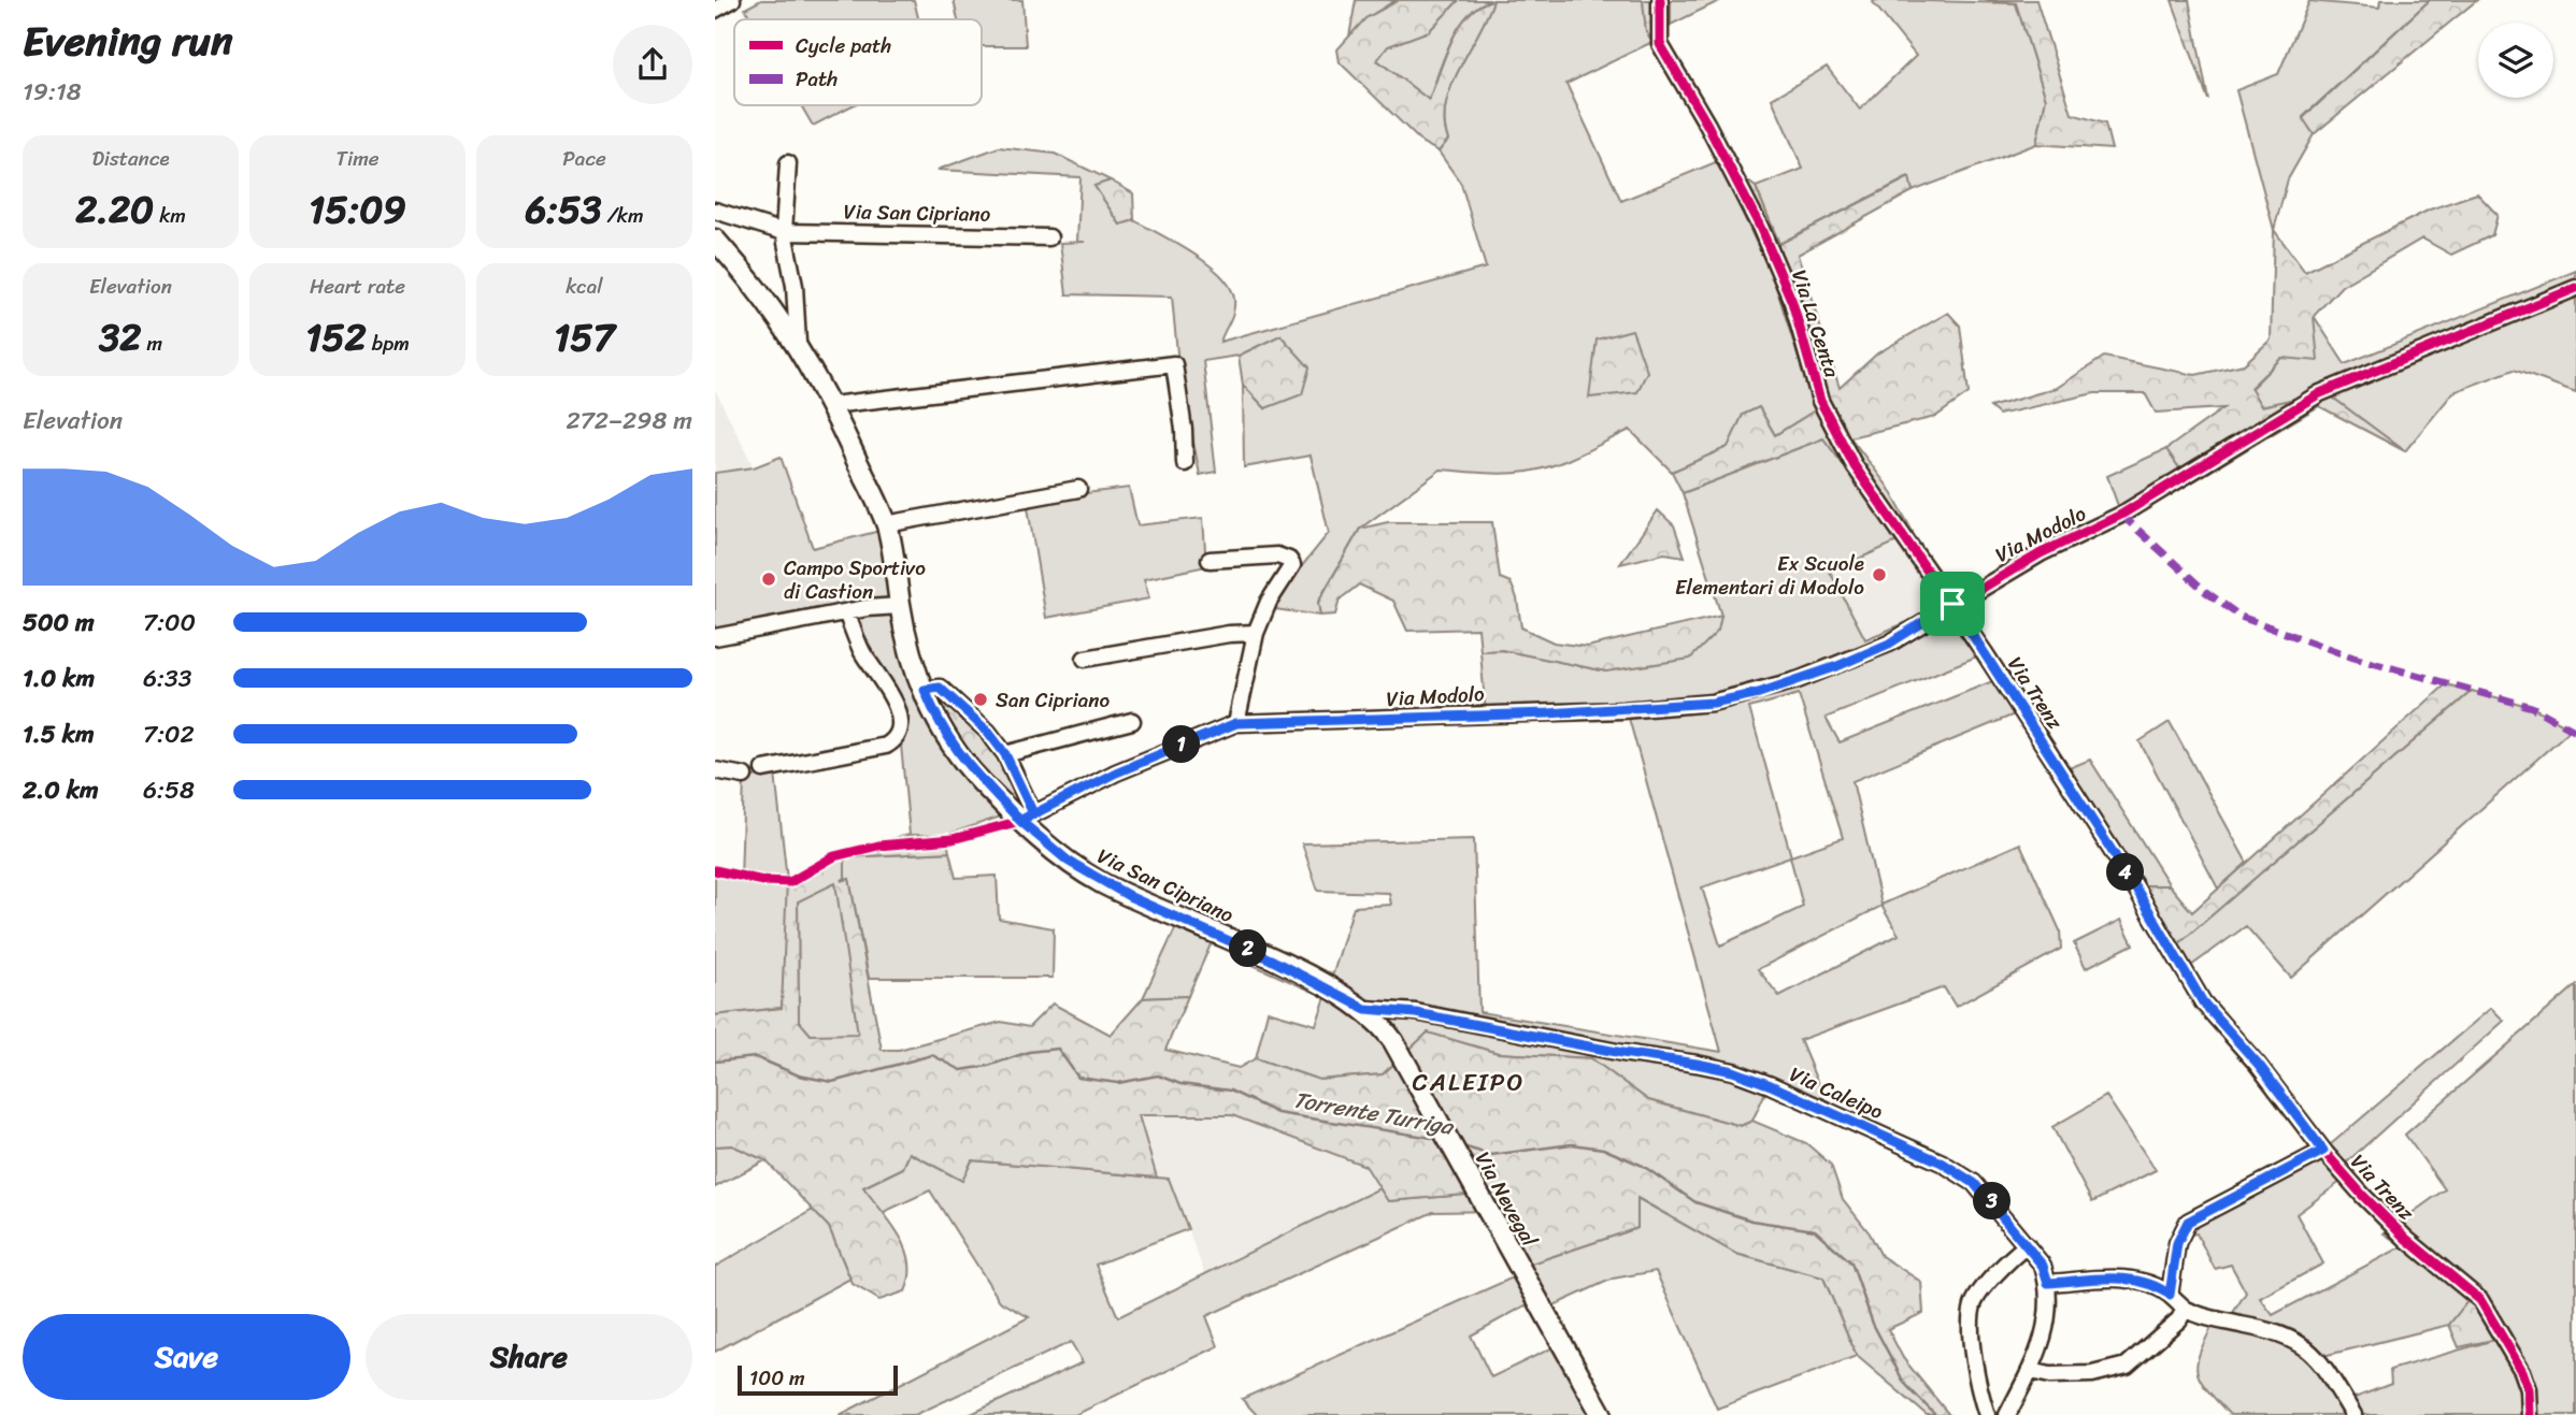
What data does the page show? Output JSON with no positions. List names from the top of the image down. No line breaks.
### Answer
{"streets":{"main road":["Via San Cipriano","Via Nevegal"],"street":["Via La Centa","Via Modolo","Via Trenz","Via Caleipo"]},"crossings":[["Via San Cipriano","Via Modolo"],["Via San Cipriano","Via Caleipo"],["Via San Cipriano","Via Nevegal"],["Via La Centa","Via Modolo"],["Via La Centa","Via Trenz"],["Via Modolo","Via Trenz"],["Via Caleipo","Via Nevegal"]],"districts":["CALEIPO"],"water":["Torrente Turriga"],"places":["Ex Scuole Elementari di Modolo","Campo Sportivo di Castion","San Cipriano"],"legend":["Cycle path","Path"],"scale_bar":"100 m","page":{"heading":["Evening run","19:18"],"stats":[["Distance","2.20 km"],["Time","15:09"],["Pace","6:53 /km"],["Elevation","32 m"],["Heart rate","152 bpm"],["kcal","157"]],"chart":["Elevation","272–298 m"],"list":[{"name":"500 m","note":"7:00"},{"name":"1.0 km","note":"6:33"},{"name":"1.5 km","note":"7:02"},{"name":"2.0 km","note":"6:58"}],"pins":["1","4","2","3"],"buttons":["Save","Share"],"scale":"100 m"}}
